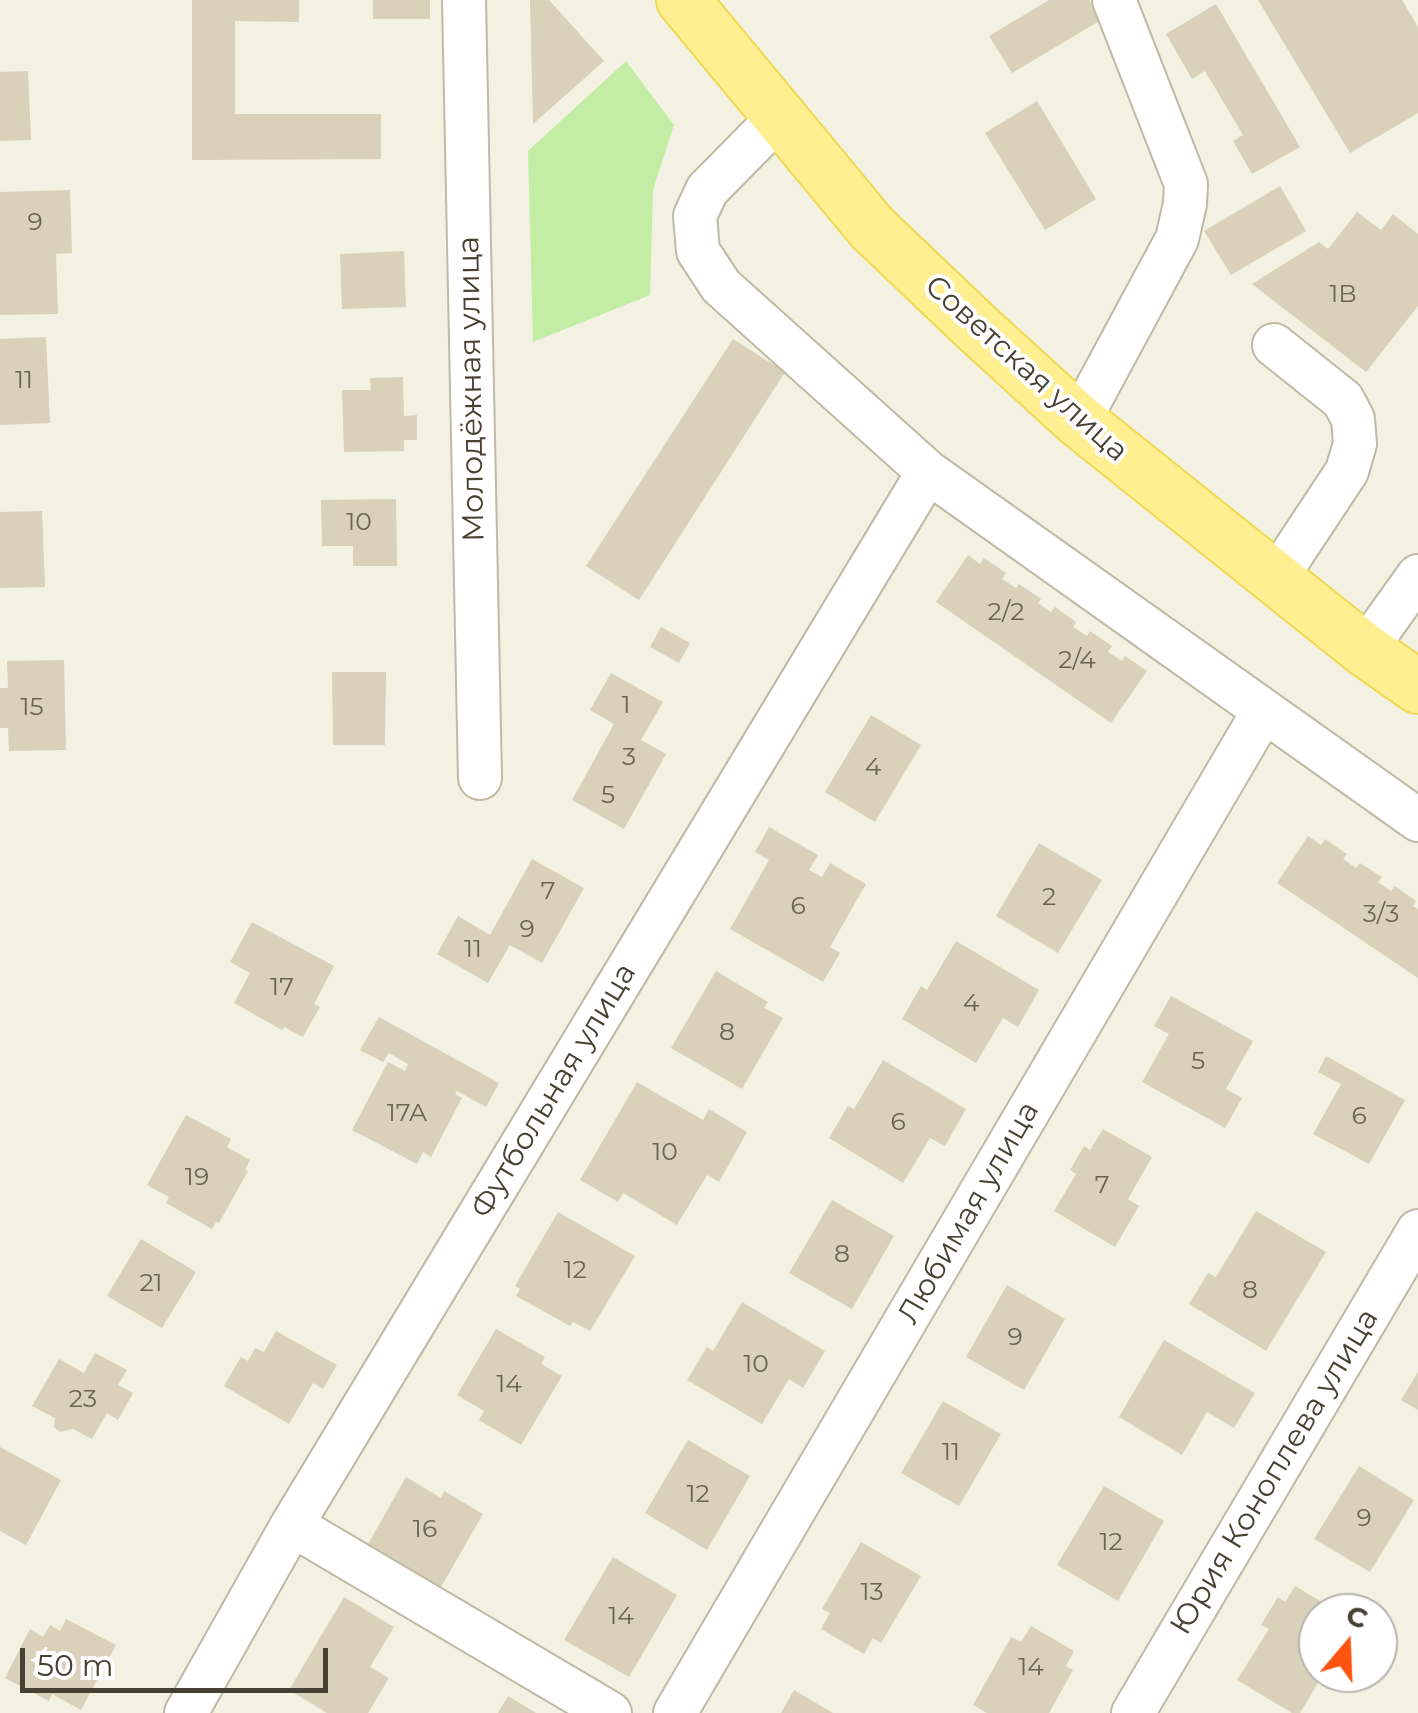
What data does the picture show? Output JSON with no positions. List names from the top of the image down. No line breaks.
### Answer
{"streets":{"main road":["Советская улица"],"street":["Молодёжная улица","Футбольная улица","Любимая улица","Юрия Коноплева улица"]},"house_numbers":["9","1В","11","10","2/2","2/4","1","15","3","4","5","7","2","6","3/3","9","11","17","4","8","5","17А","6","6","10","19","7","8","12","21","8","9","10","14","23","11","12","9","16","12","13","14","14"],"scale_bar":"50 m","north":"top"}
